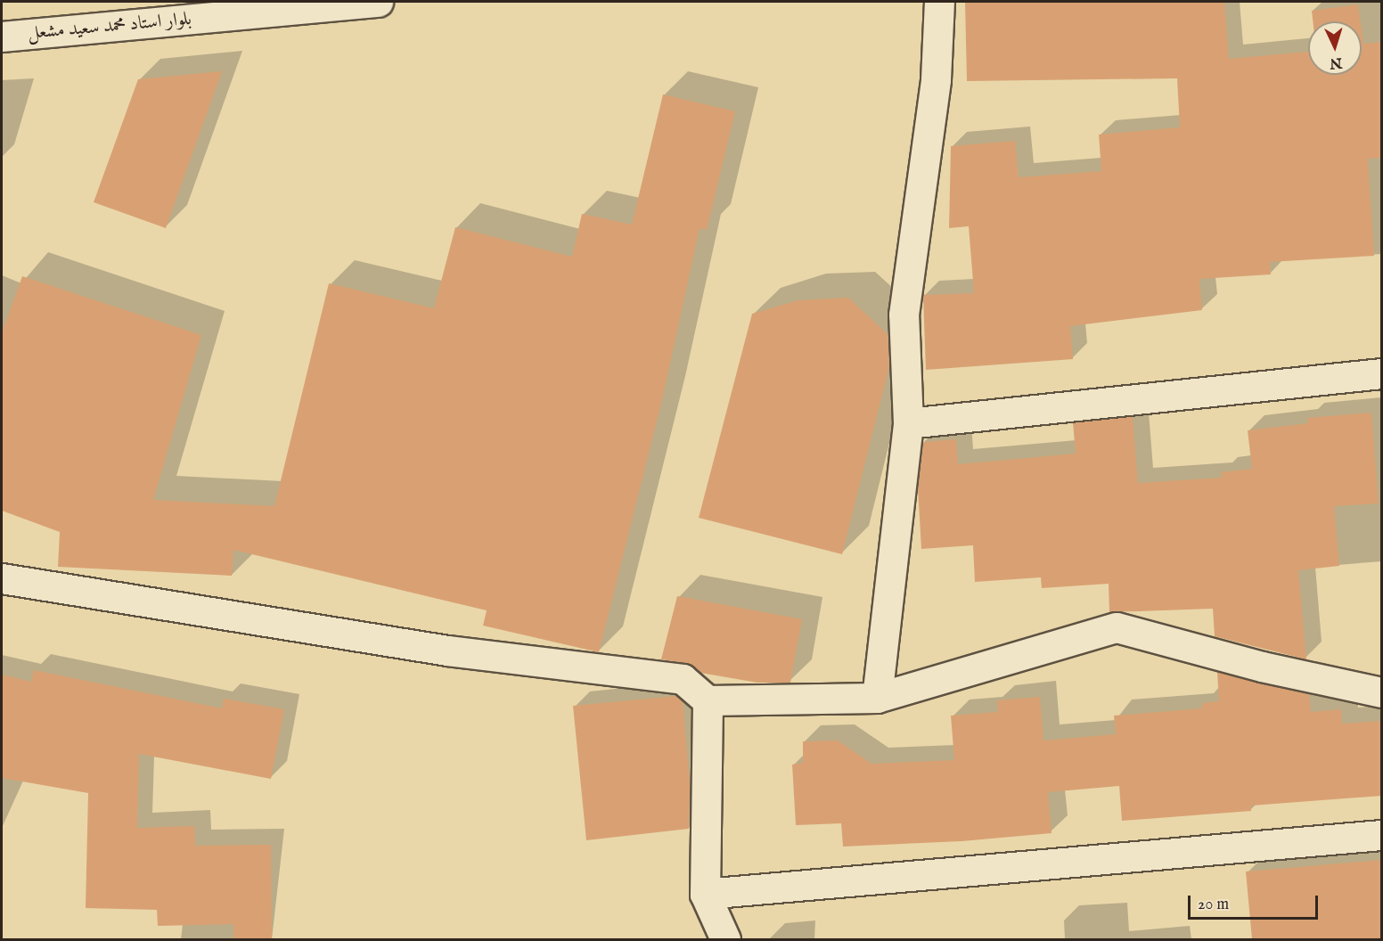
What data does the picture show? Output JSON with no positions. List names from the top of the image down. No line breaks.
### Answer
{"streets":{"street":["بلوار استاد محمد سعید مشعل"]},"scale_bar":"20 m","north":"bottom"}
